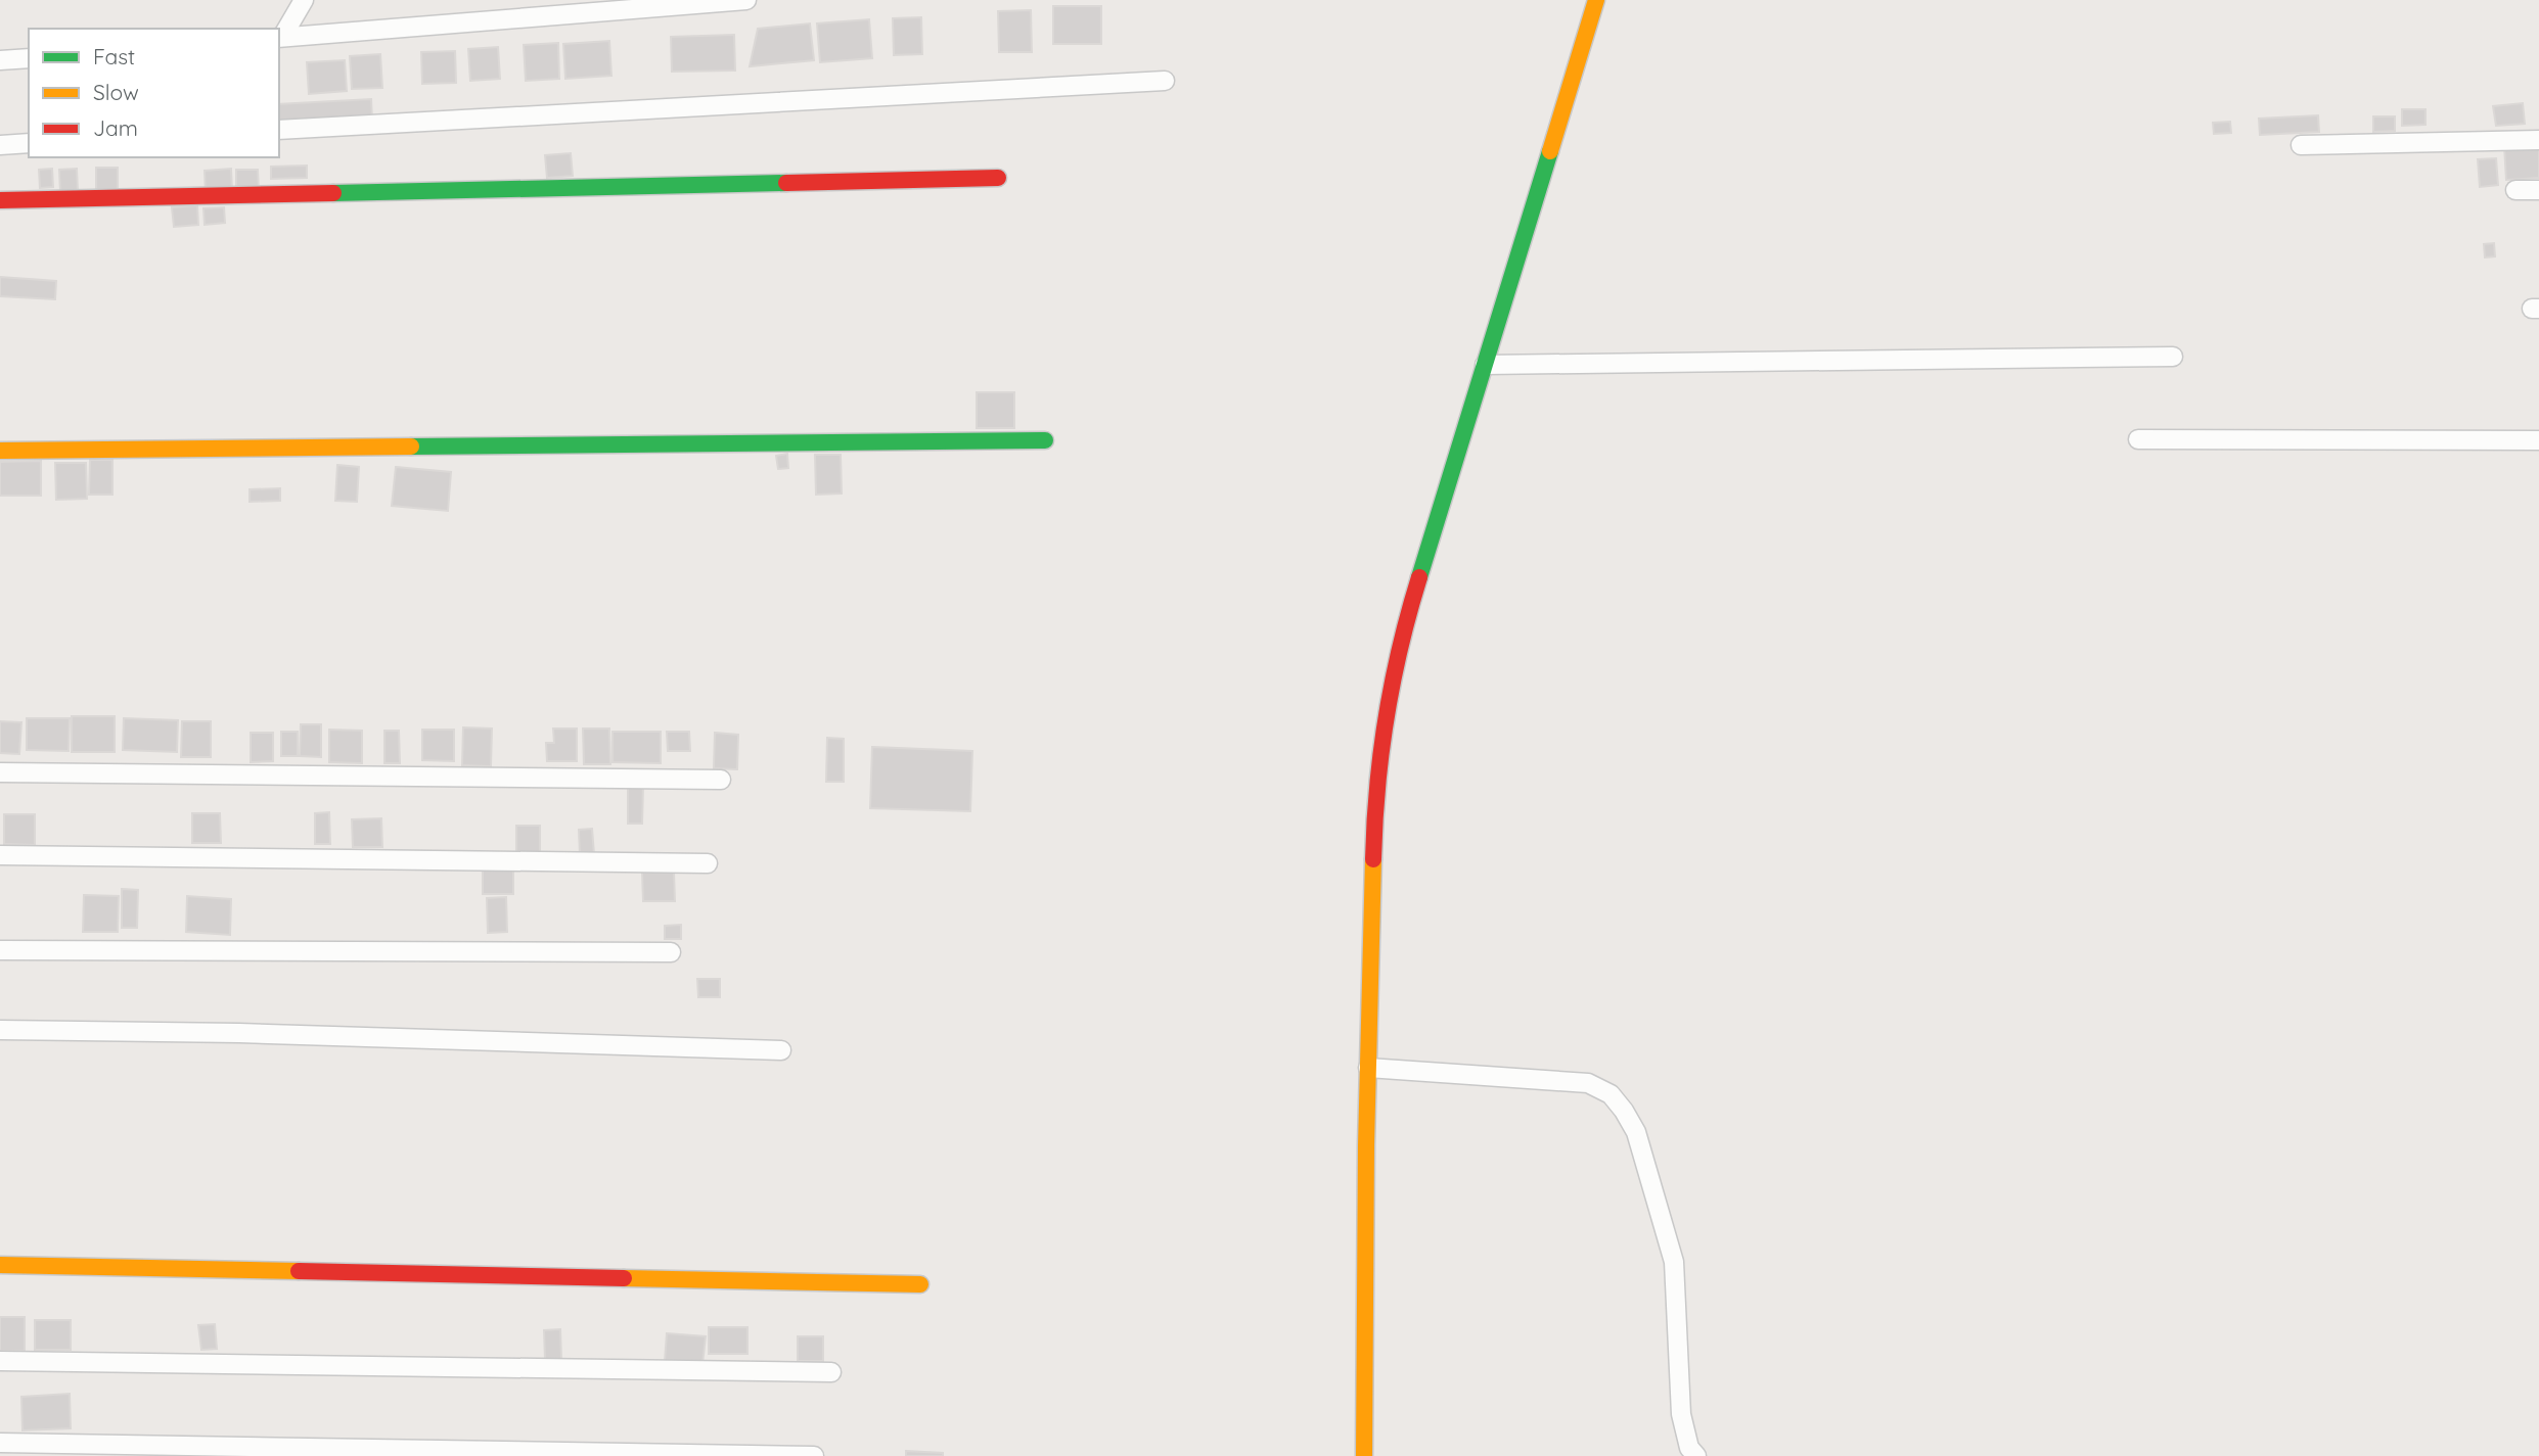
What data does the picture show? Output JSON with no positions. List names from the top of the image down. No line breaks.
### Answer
{"legend":["Fast","Slow","Jam"]}
